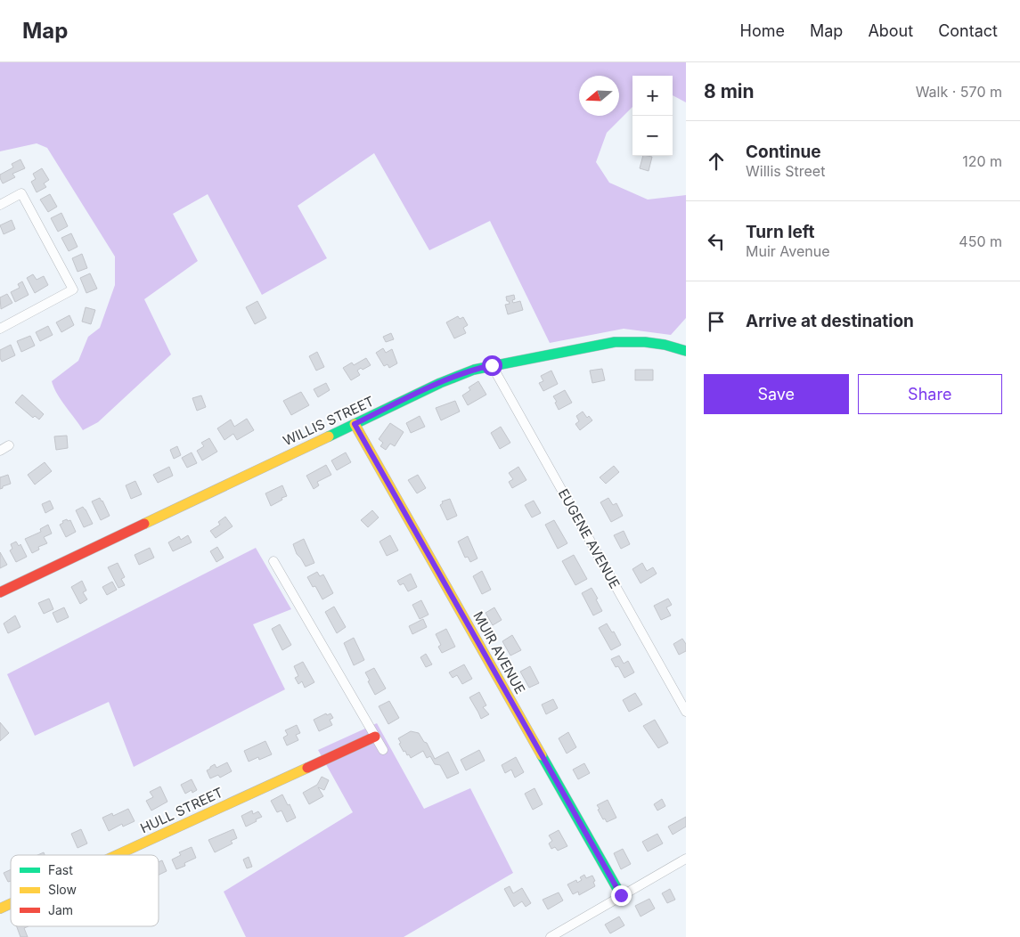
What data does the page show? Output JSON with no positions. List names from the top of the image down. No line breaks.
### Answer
{"streets":{"street":["WILLIS STREET","EUGENE AVENUE","MUIR AVENUE","HULL STREET"]},"crossings":[["WILLIS STREET","EUGENE AVENUE"],["WILLIS STREET","MUIR AVENUE"]],"legend":["Fast","Slow","Jam"],"north":"left","page":{"header":"Map","nav":["Home","Map","About","Contact"],"heading":["8 min","Walk · 570 m"],"map_buttons":["+","−"],"list":[["Continue","Willis Street","120 m"],["Turn left","Muir Avenue","450 m"],"Arrive at destination"],"buttons":["Save","Share"]}}
